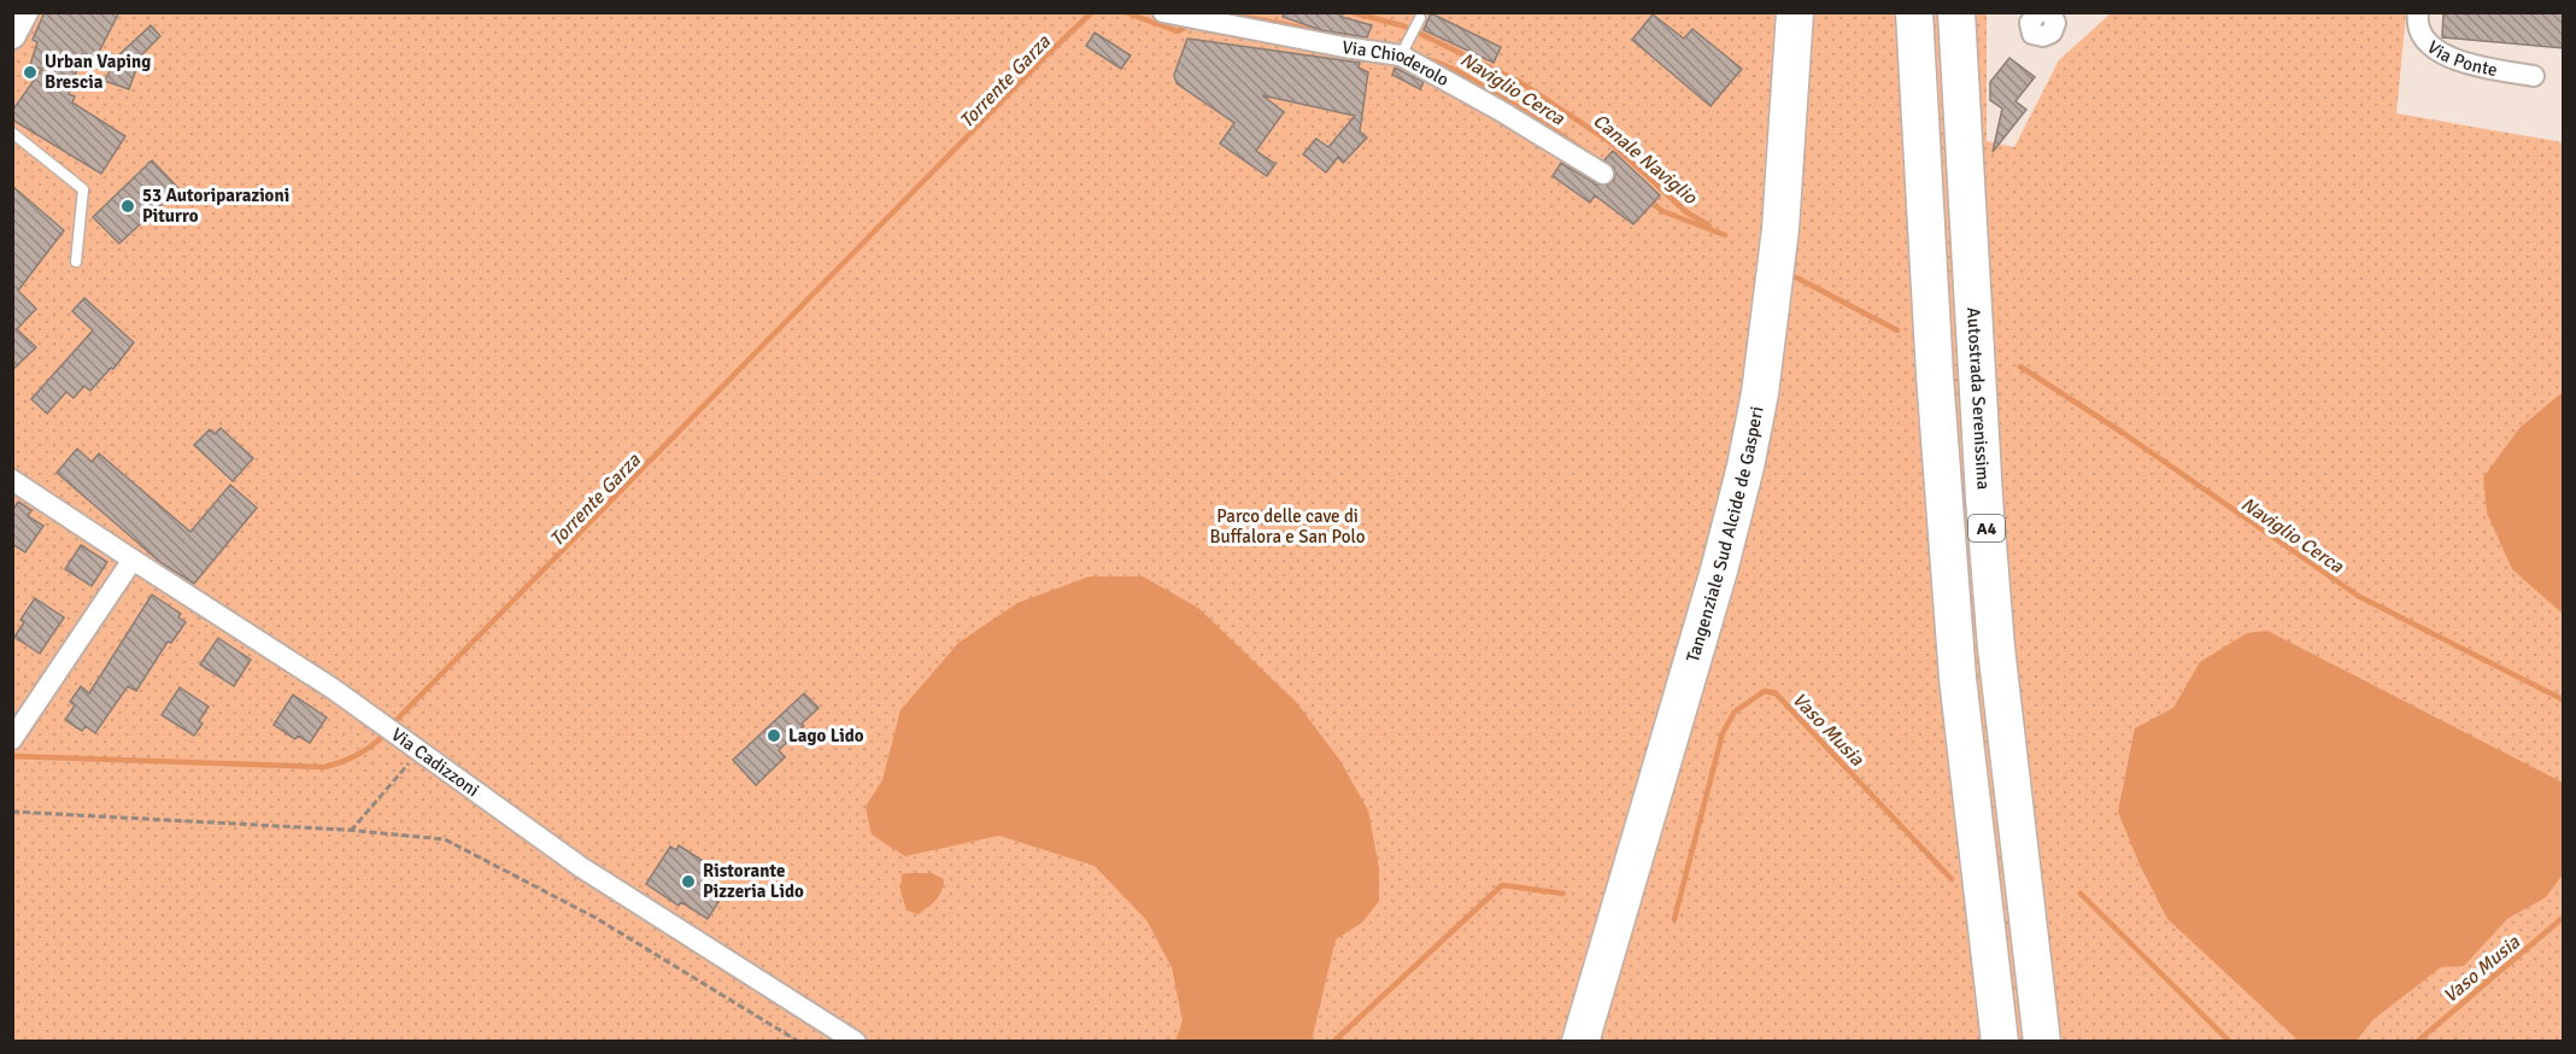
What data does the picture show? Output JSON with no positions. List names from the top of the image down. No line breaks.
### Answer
{"streets":{"highway":["Autostrada Serenissima","A4","Tangenziale Sud Alcide de Gasperi"],"street":["Via Ponte","Via Chioderolo","Via Cadizzoni"]},"water":["Torrente Garza","Naviglio Cerca","Canale Naviglio","Vaso Musia"],"parks":["Parco delle cave di Buffalora e San Polo"],"places":["Urban Vaping Brescia","53 Autoriparazioni Piturro","Lago Lido","Ristorante Pizzeria Lido"]}
